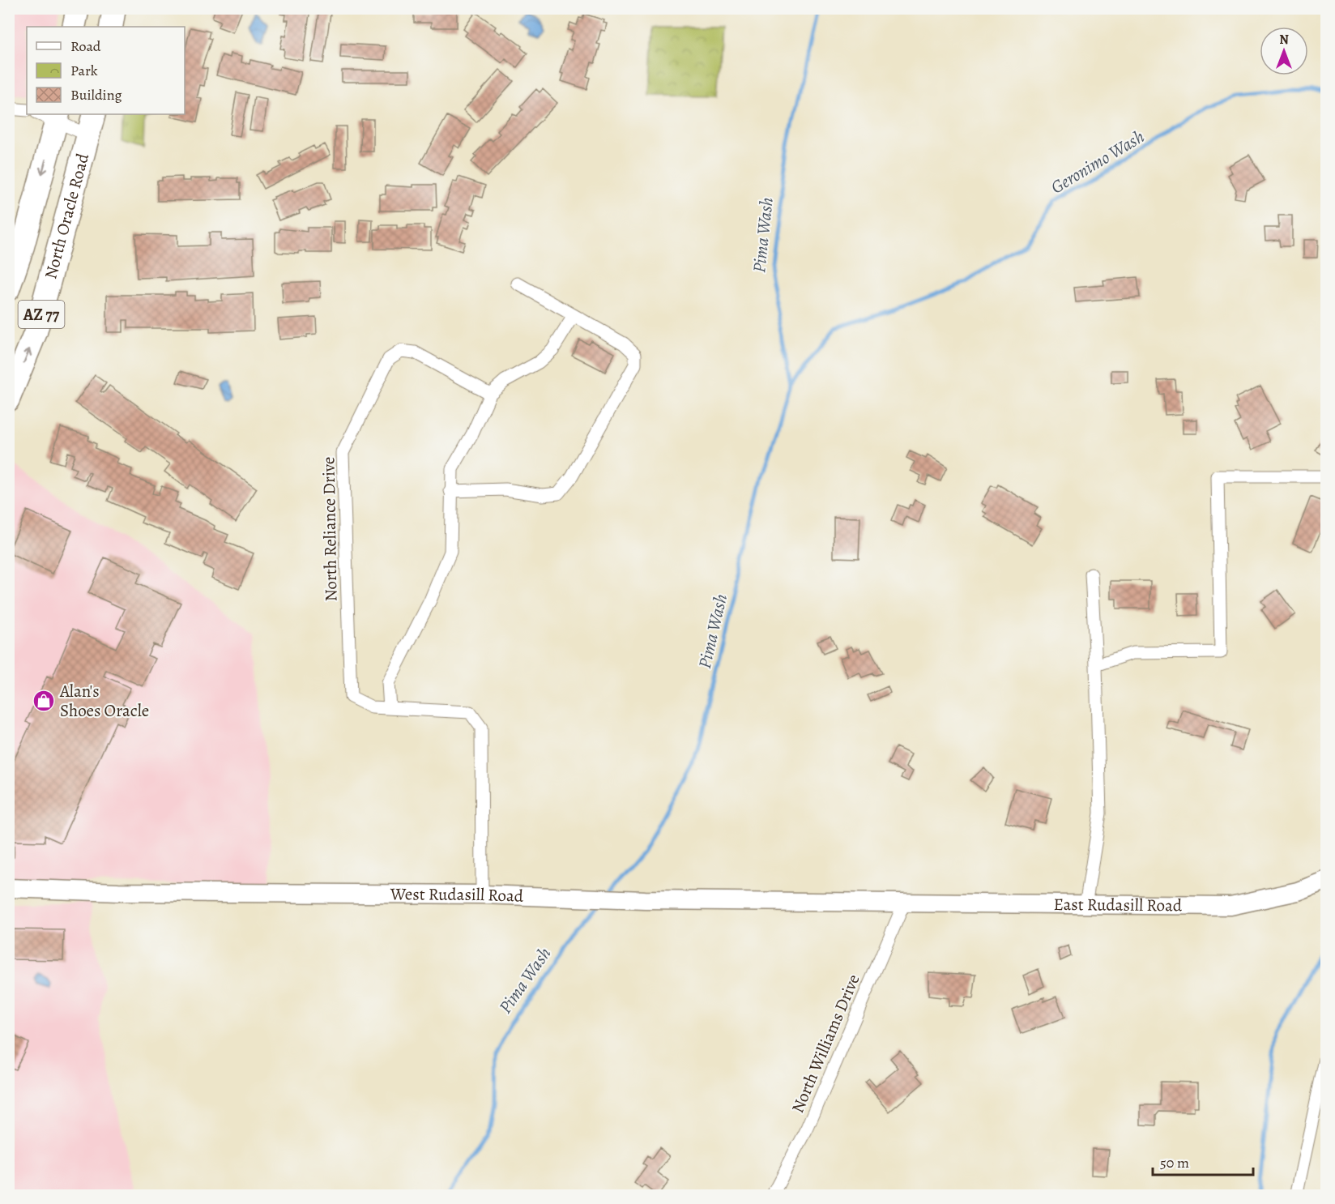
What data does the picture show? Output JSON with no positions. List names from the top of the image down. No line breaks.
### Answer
{"streets":{"highway":["North Oracle Road","AZ 77"],"street":["North Reliance Drive","West Rudasill Road","East Rudasill Road","North Williams Drive"]},"crossings":[["West Rudasill Road","East Rudasill Road"],["West Rudasill Road","North Williams Drive"],["East Rudasill Road","North Williams Drive"]],"water":["Geronimo Wash","Pima Wash"],"places":{"shop":["Alan's Shoes Oracle"]},"legend":["Road","Park","Building"],"scale_bar":"50 m","north":"top"}
